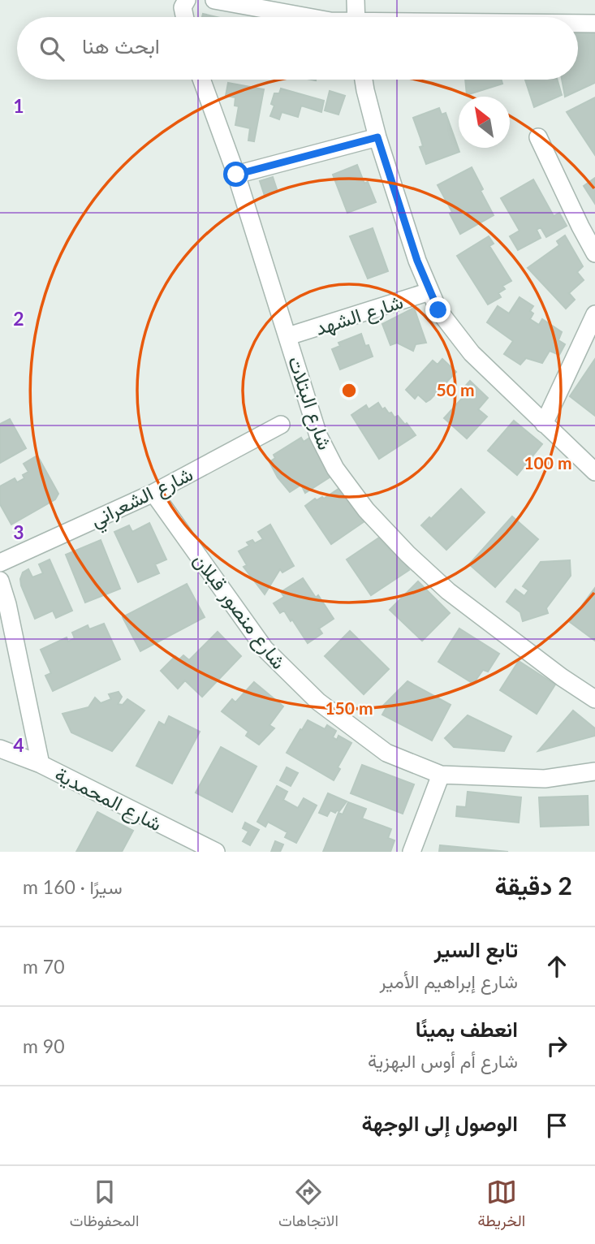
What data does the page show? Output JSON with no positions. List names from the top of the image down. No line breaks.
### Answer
{"streets":{"street":["شارع الشهد","شارع البتلات","شارع الشعراني","شارع منصور قبلان","شارع المحمدية"]},"crossings":[["شارع الشهد","شارع البتلات"],["شارع الشعراني","شارع منصور قبلان"]],"north":"top left","page":{"search":"ابحث هنا","heading":["2 دقيقة","سيرًا · 160 m"],"list":[["تابع السير","شارع إبراهيم الأمير","70 m"],["انعطف يمينًا","شارع أم أوس البهزية","90 m"],"الوصول إلى الوجهة"],"nav":["الخريطة","الاتجاهات","المحفوظات"]},"grid":{"rows":["1","2","3","4"]},"rings":["50 m","100 m","150 m"]}
